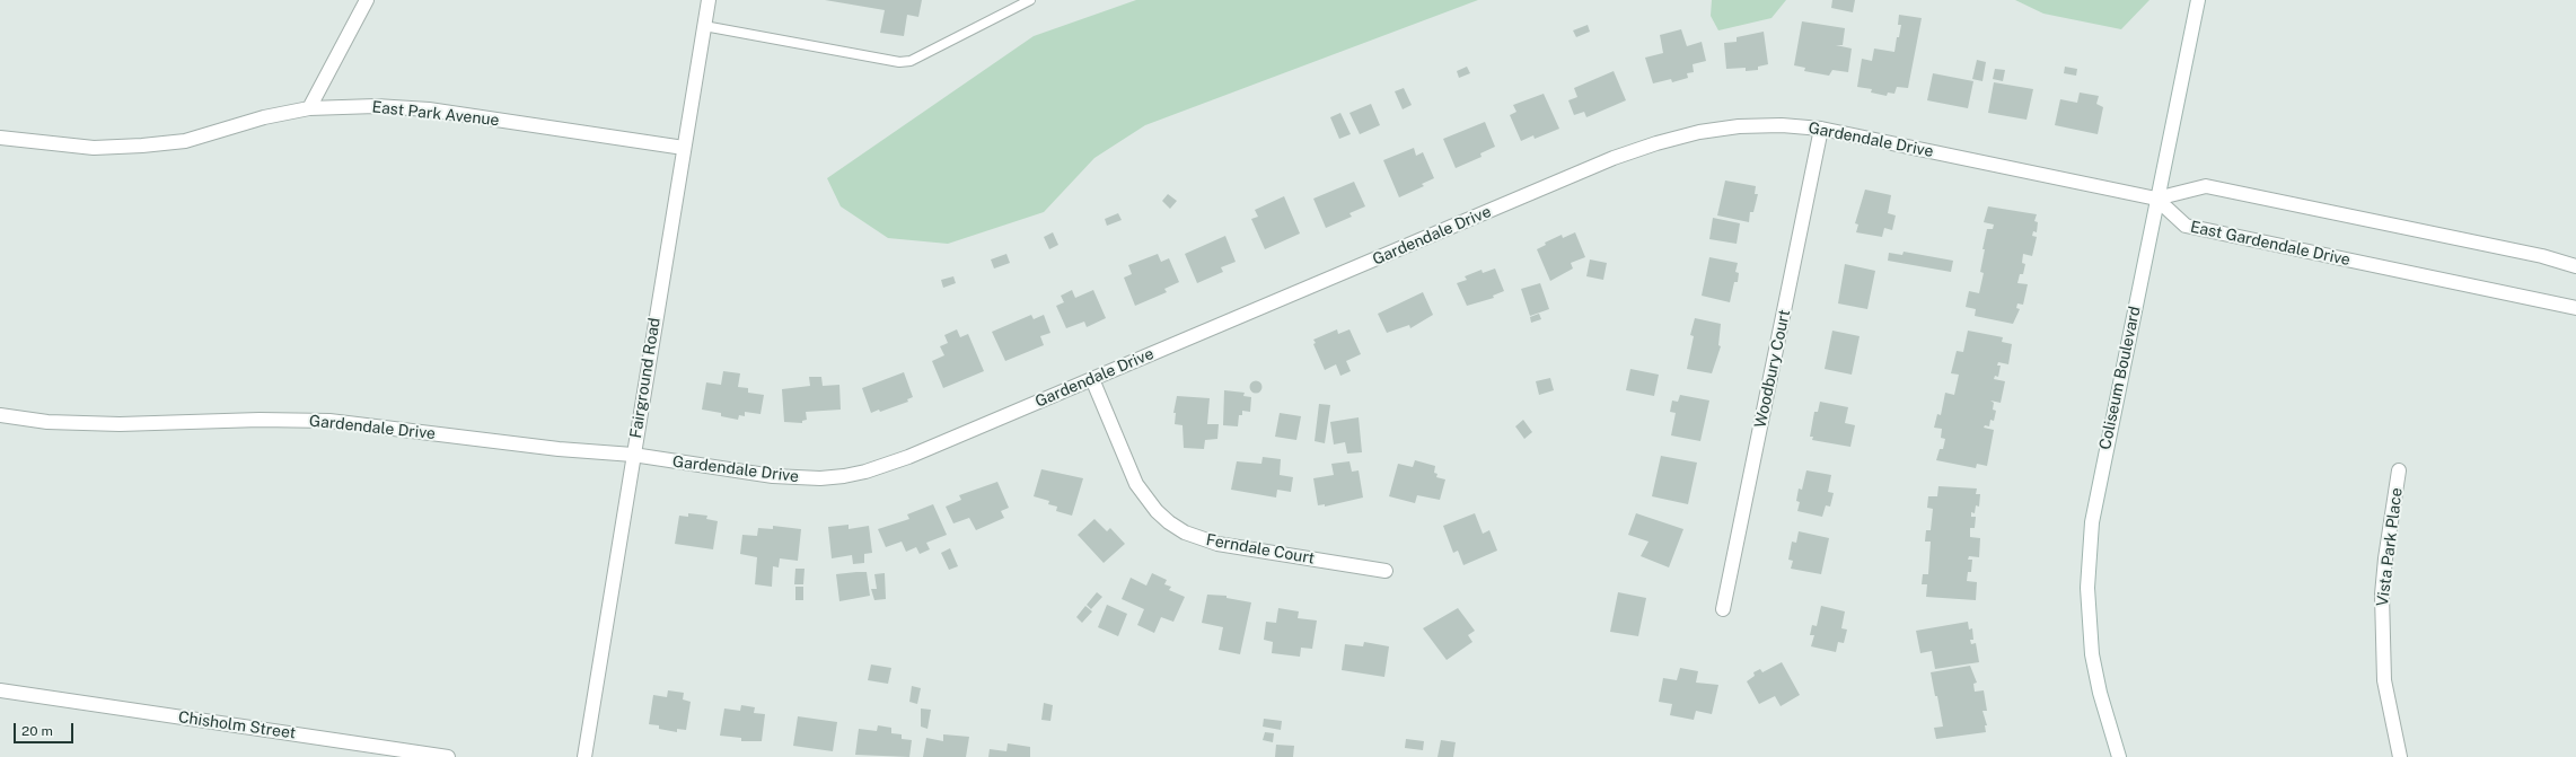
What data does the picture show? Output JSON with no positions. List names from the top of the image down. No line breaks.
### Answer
{"streets":{"street":["East Park Avenue","Gardendale Drive","East Gardendale Drive","Woodbury Court","Fairground Road","Coliseum Boulevard","Vista Park Place","Ferndale Court","Chisholm Street"]},"crossings":[["East Park Avenue","Fairground Road"],["Gardendale Drive","East Gardendale Drive"],["Gardendale Drive","Woodbury Court"],["Gardendale Drive","Fairground Road"],["Gardendale Drive","Coliseum Boulevard"],["Gardendale Drive","Ferndale Court"],["East Gardendale Drive","Coliseum Boulevard"]],"scale_bar":"20 m"}
